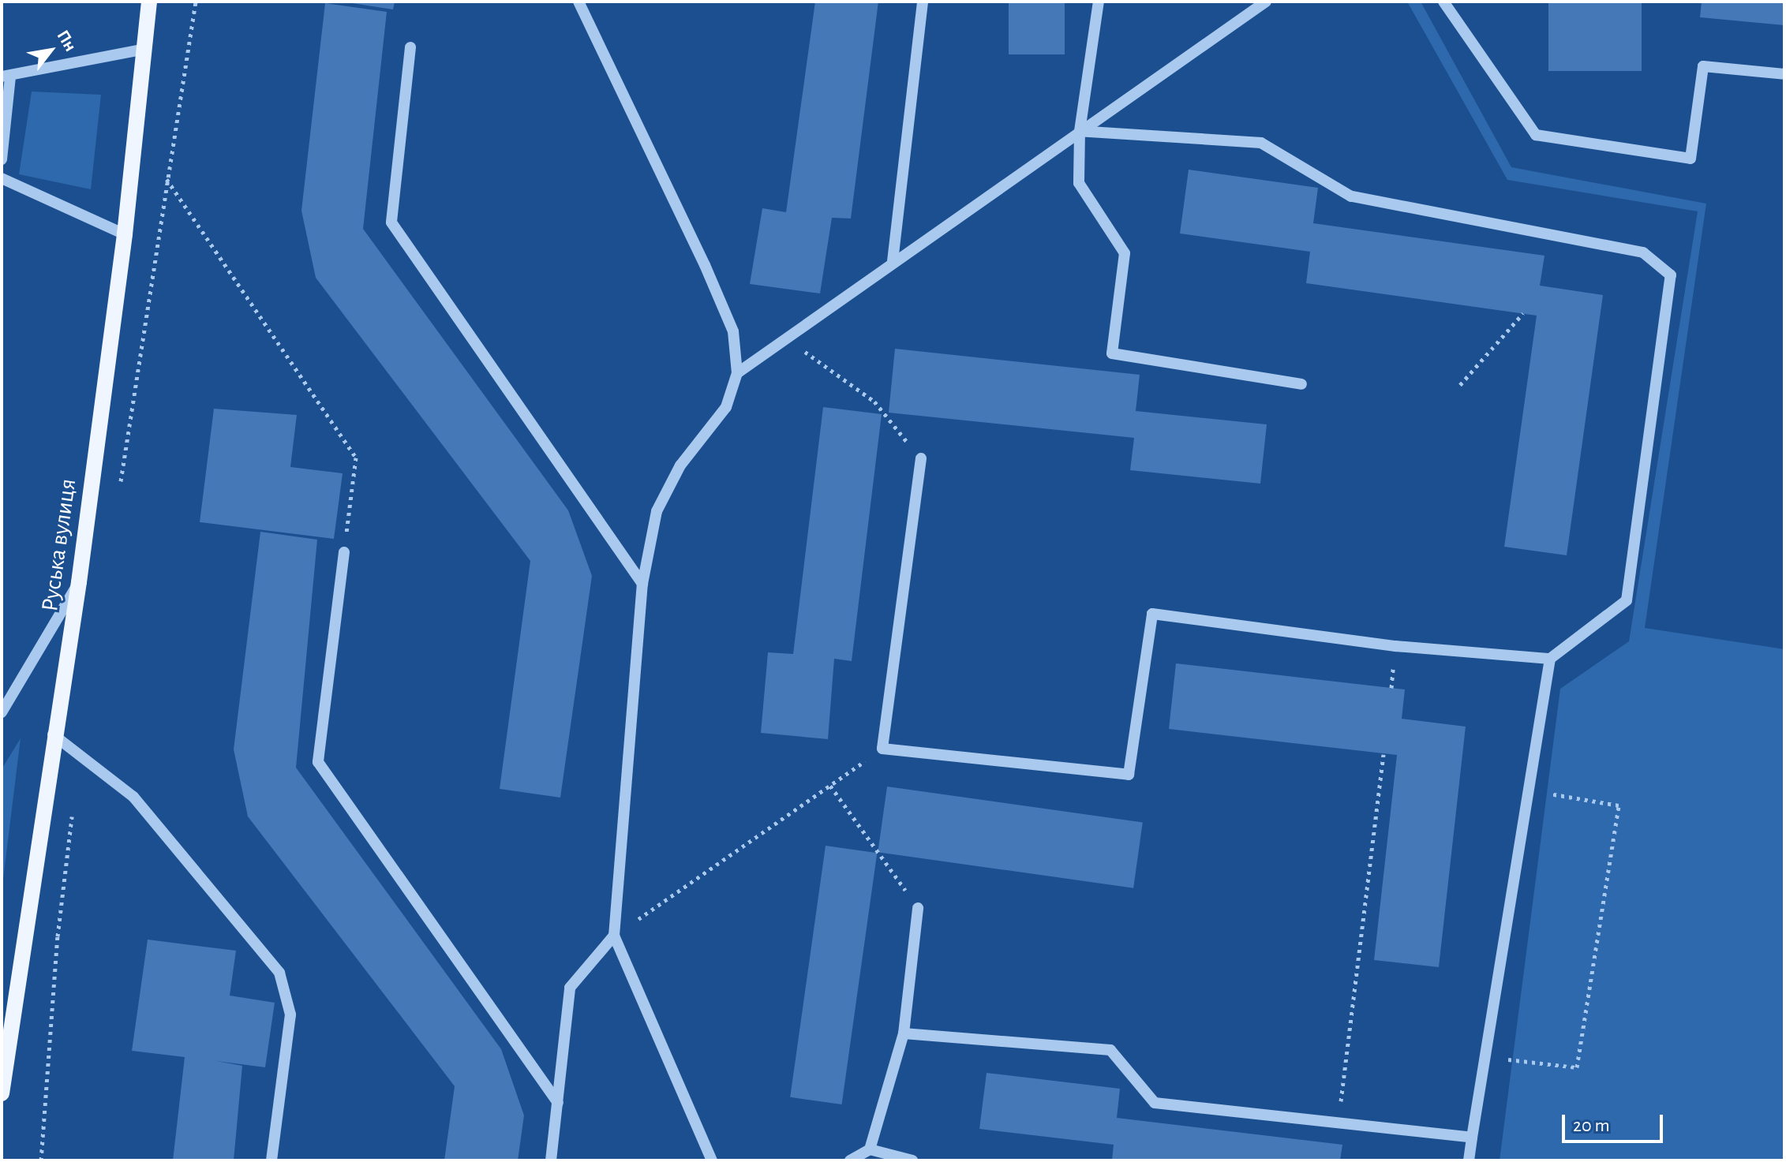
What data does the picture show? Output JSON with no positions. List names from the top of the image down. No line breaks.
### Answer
{"streets":{"main road":["Руська вулиця"]},"scale_bar":"20 m","north":"top right"}
